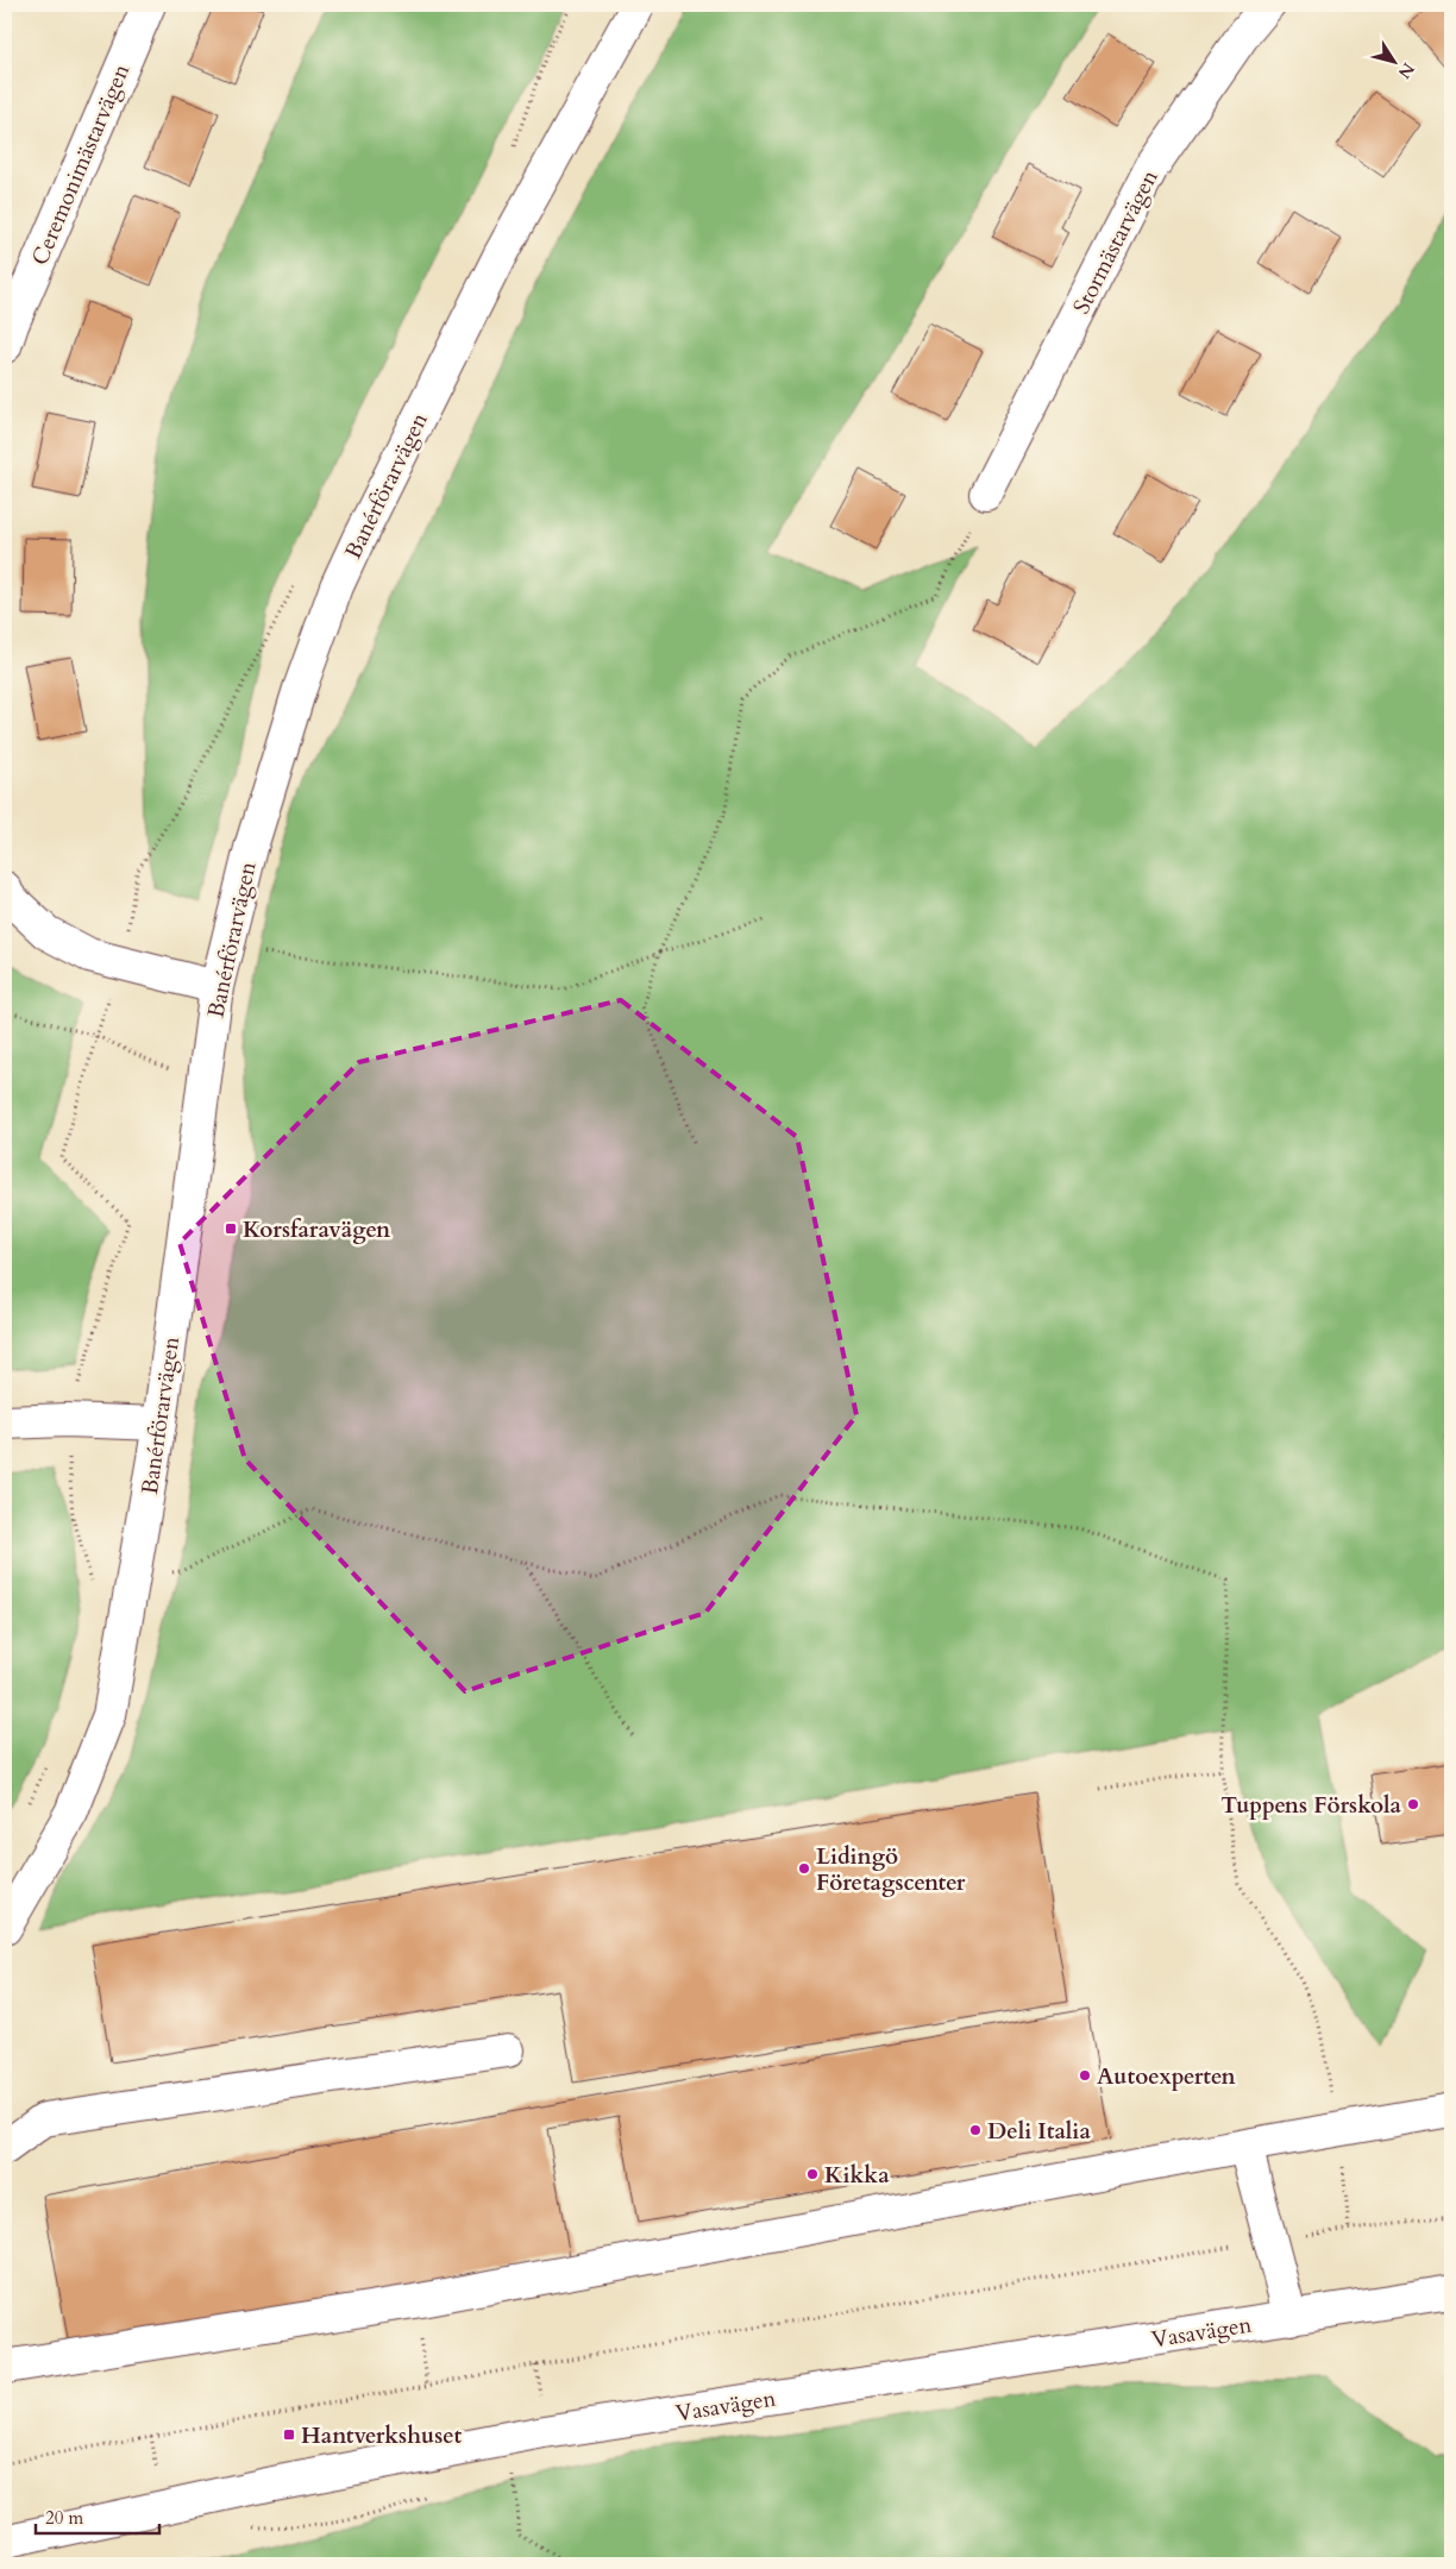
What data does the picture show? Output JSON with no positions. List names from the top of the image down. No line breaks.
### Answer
{"streets":{"street":["Ceremonimästarvägen","Stormästarvägen","Banérförarvägen","Vasavägen"]},"places":{"transit":["Korsfaravägen","Hantverkshuset"],"other":["Tuppens Förskola","Lidingö Företagscenter","Autoexperten","Deli Italia","Kikka"]},"scale_bar":"20 m","north":"bottom right"}
